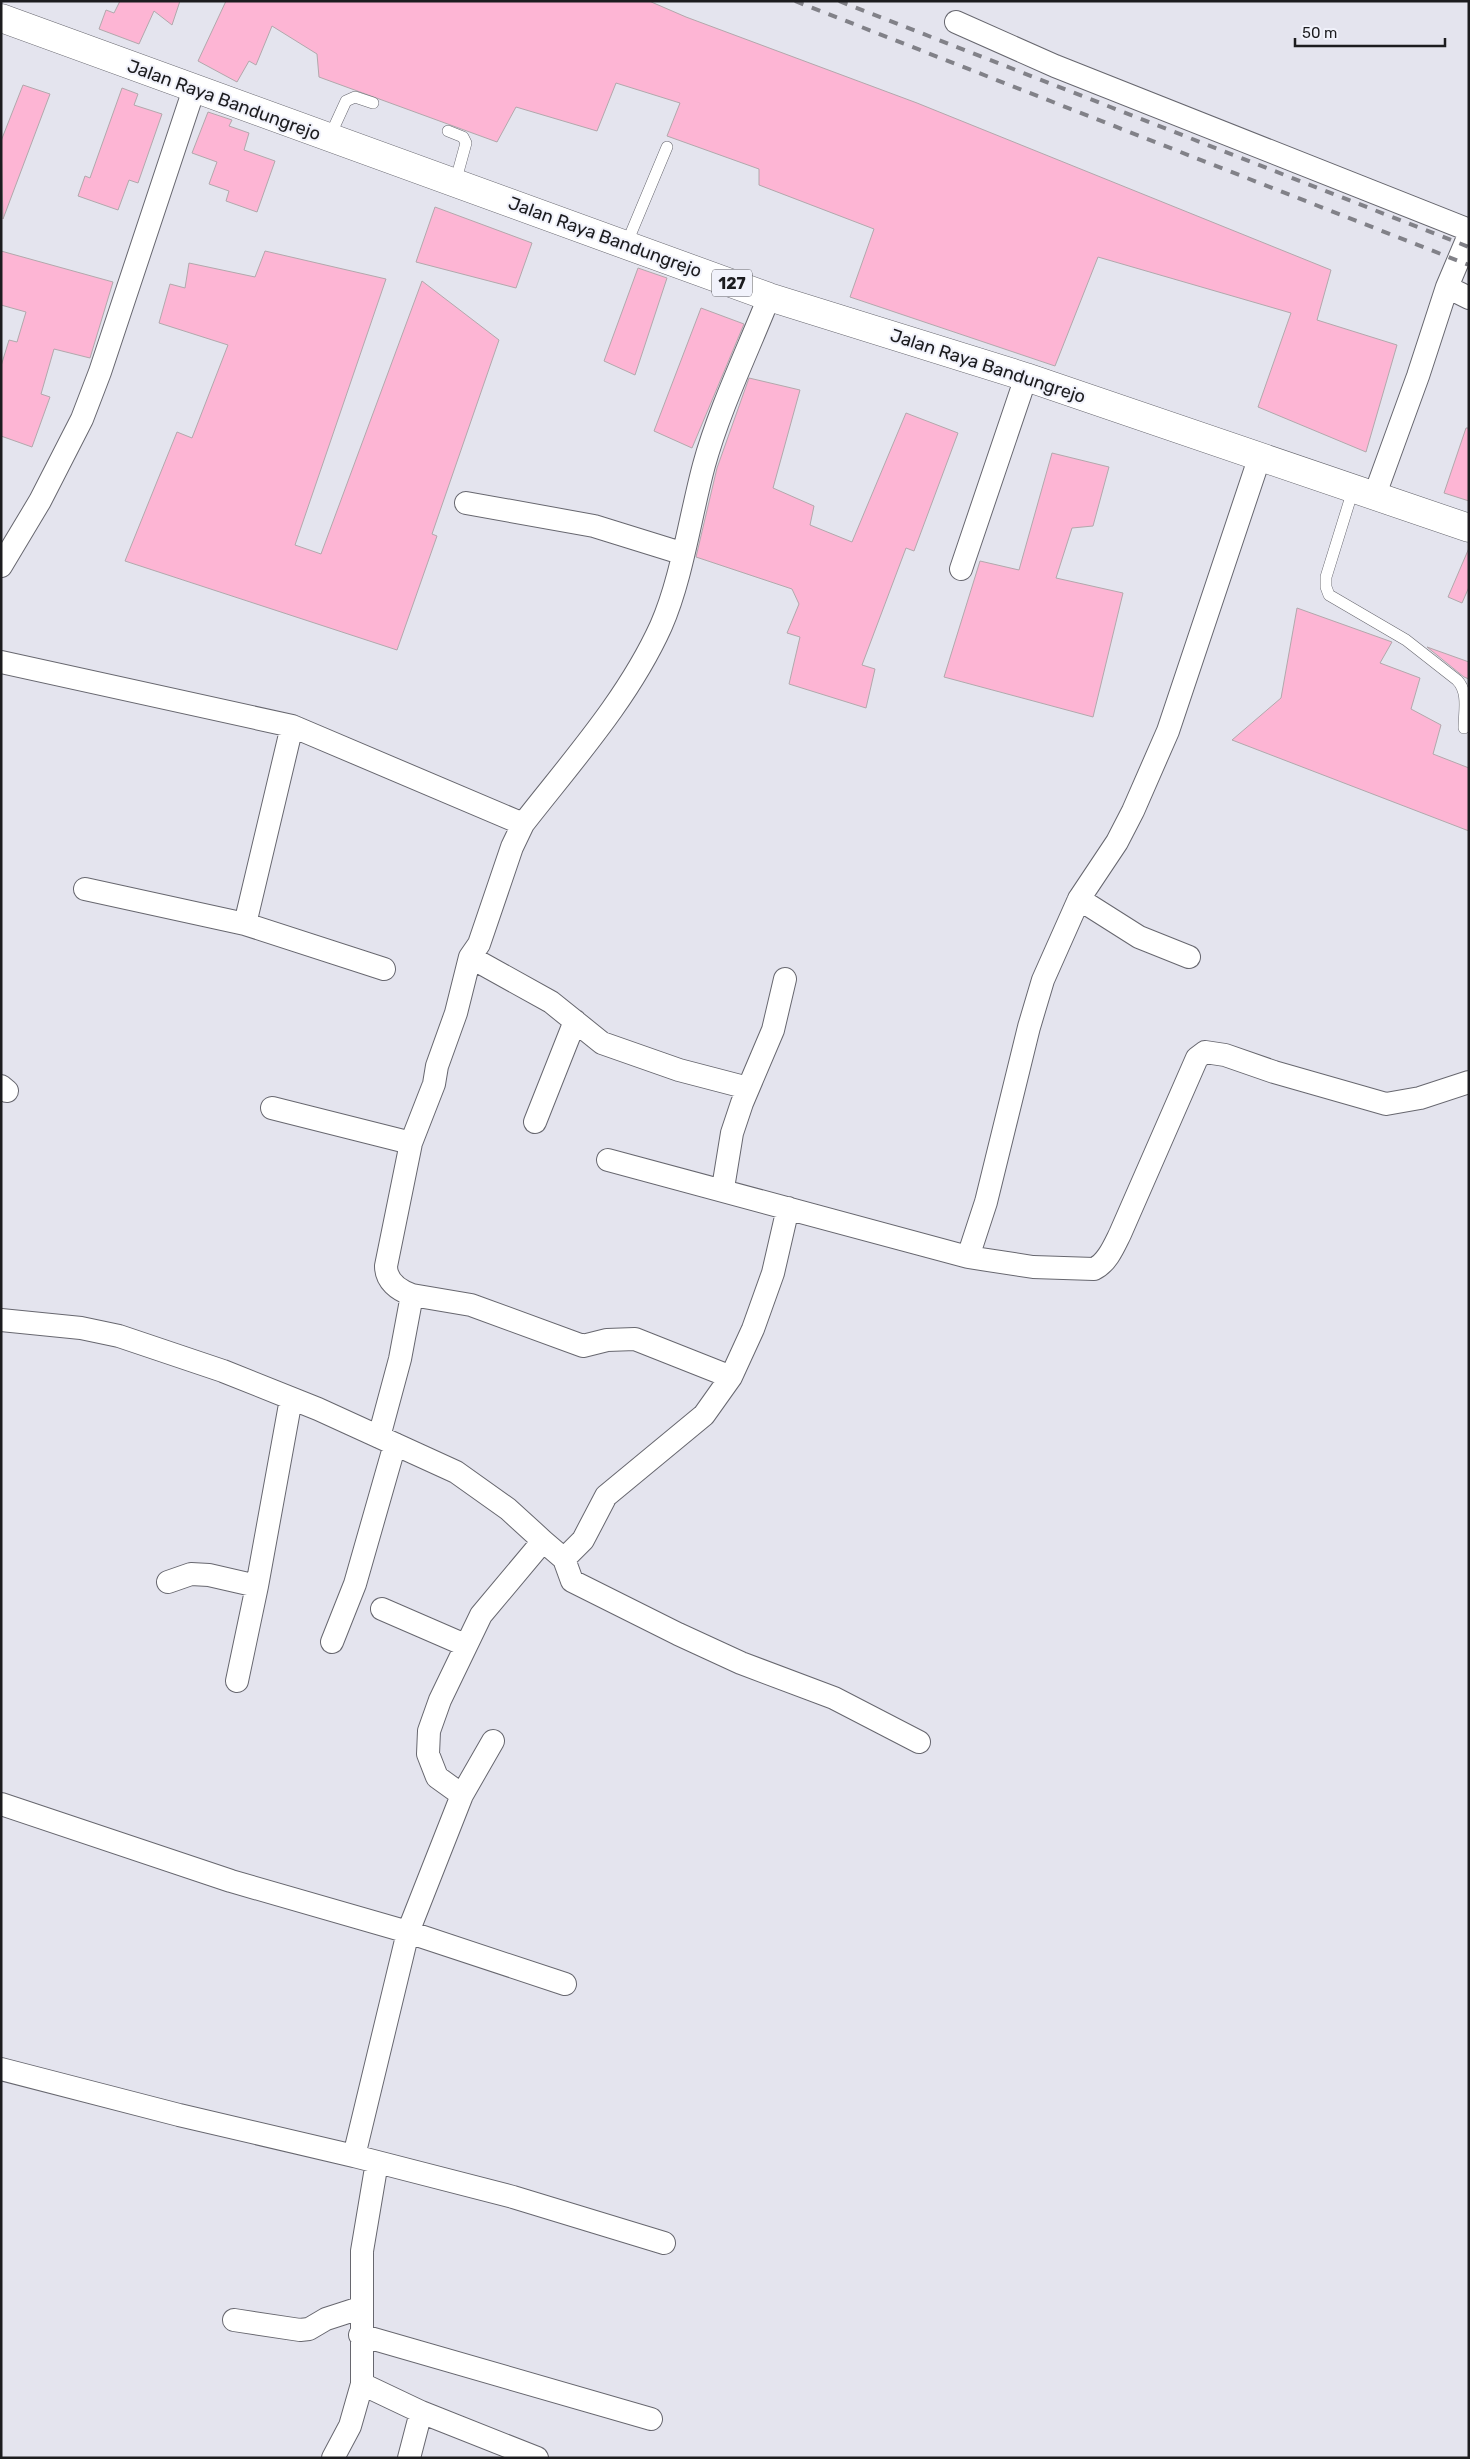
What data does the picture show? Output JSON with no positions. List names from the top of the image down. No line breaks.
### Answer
{"streets":{"main road":["Jalan Raya Bandungrejo","127"]},"scale_bar":"50 m"}
